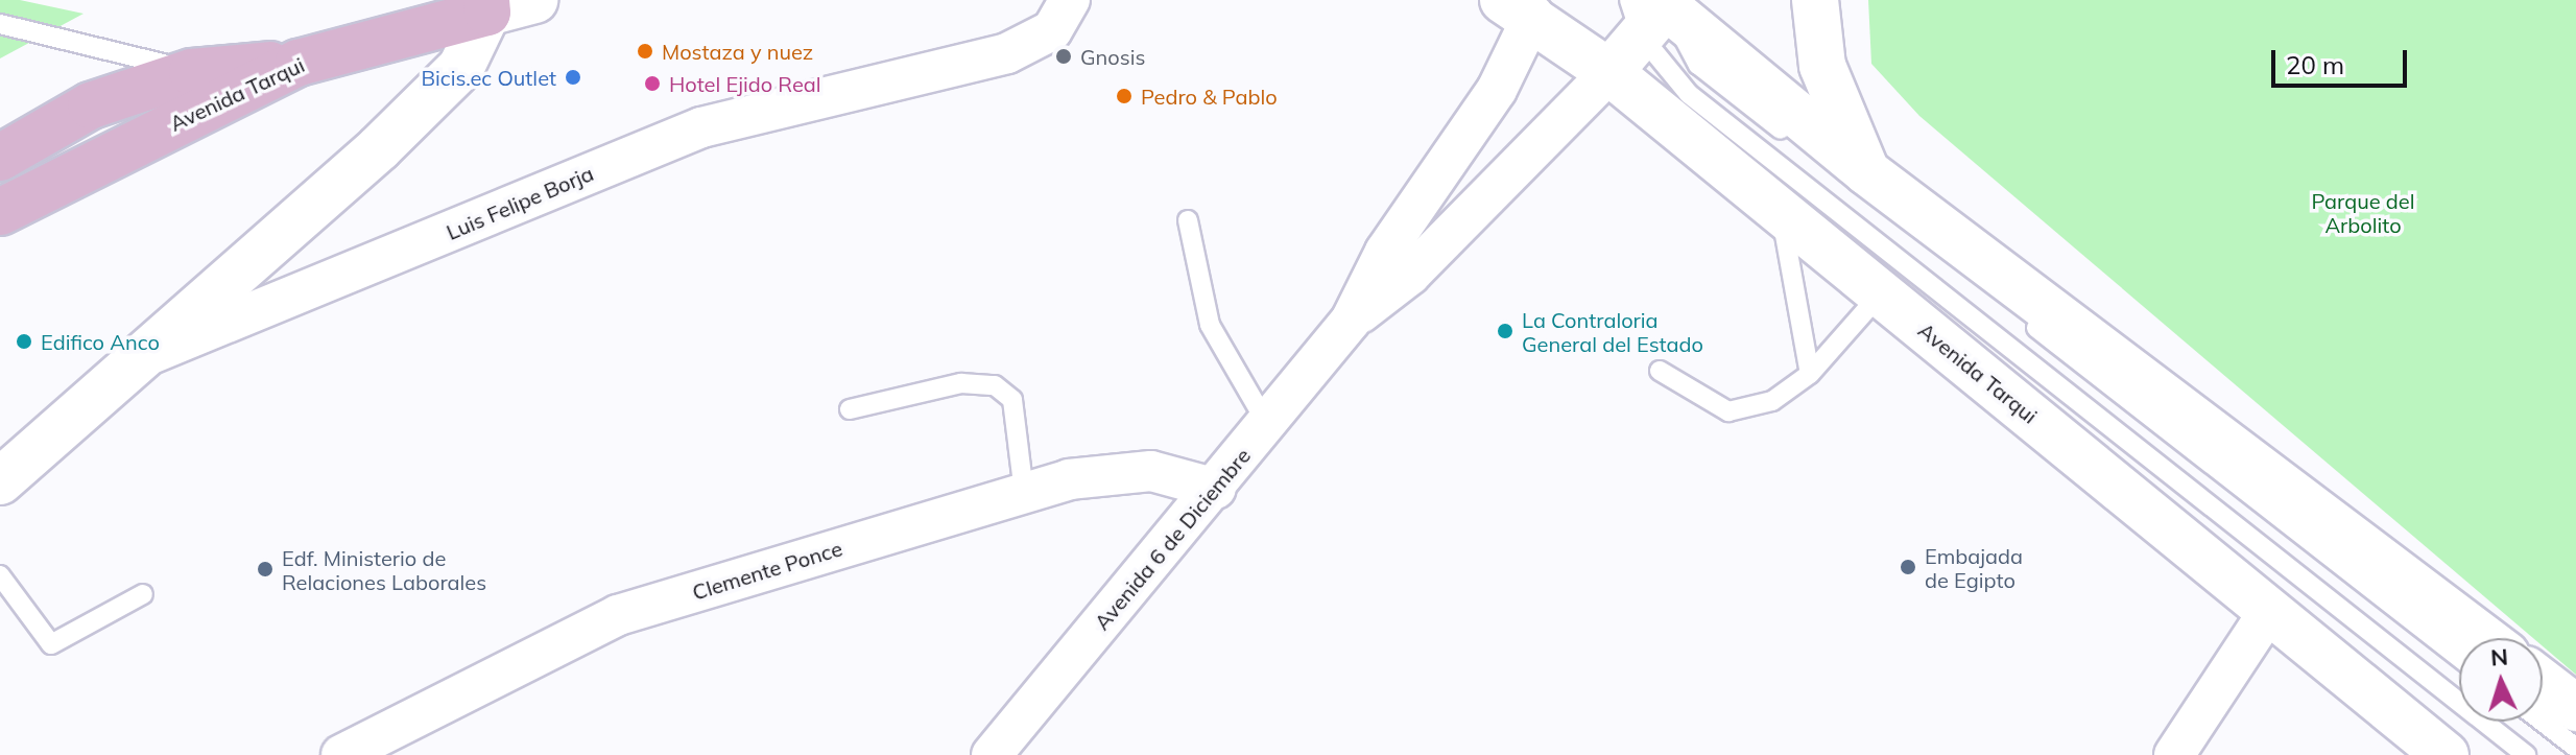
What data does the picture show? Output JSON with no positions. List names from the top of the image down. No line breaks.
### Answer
{"streets":{"main road":["Avenida Tarqui","Luis Felipe Borja","Avenida 6 de Diciembre"],"street":["Clemente Ponce"]},"crossings":[["Avenida Tarqui","Avenida 6 de Diciembre"],["Avenida 6 de Diciembre","Clemente Ponce"]],"parks":["Parque del Arbolito"],"places":["Mostaza y nuez","Gnosis","Bicis.ec Outlet","Hotel Ejido Real","Pedro & Pablo","La Contraloria General del Estado","Edifico Anco","Embajada de Egipto","Edf. Ministerio de Relaciones Laborales"],"scale_bar":"20 m","north":"top"}
